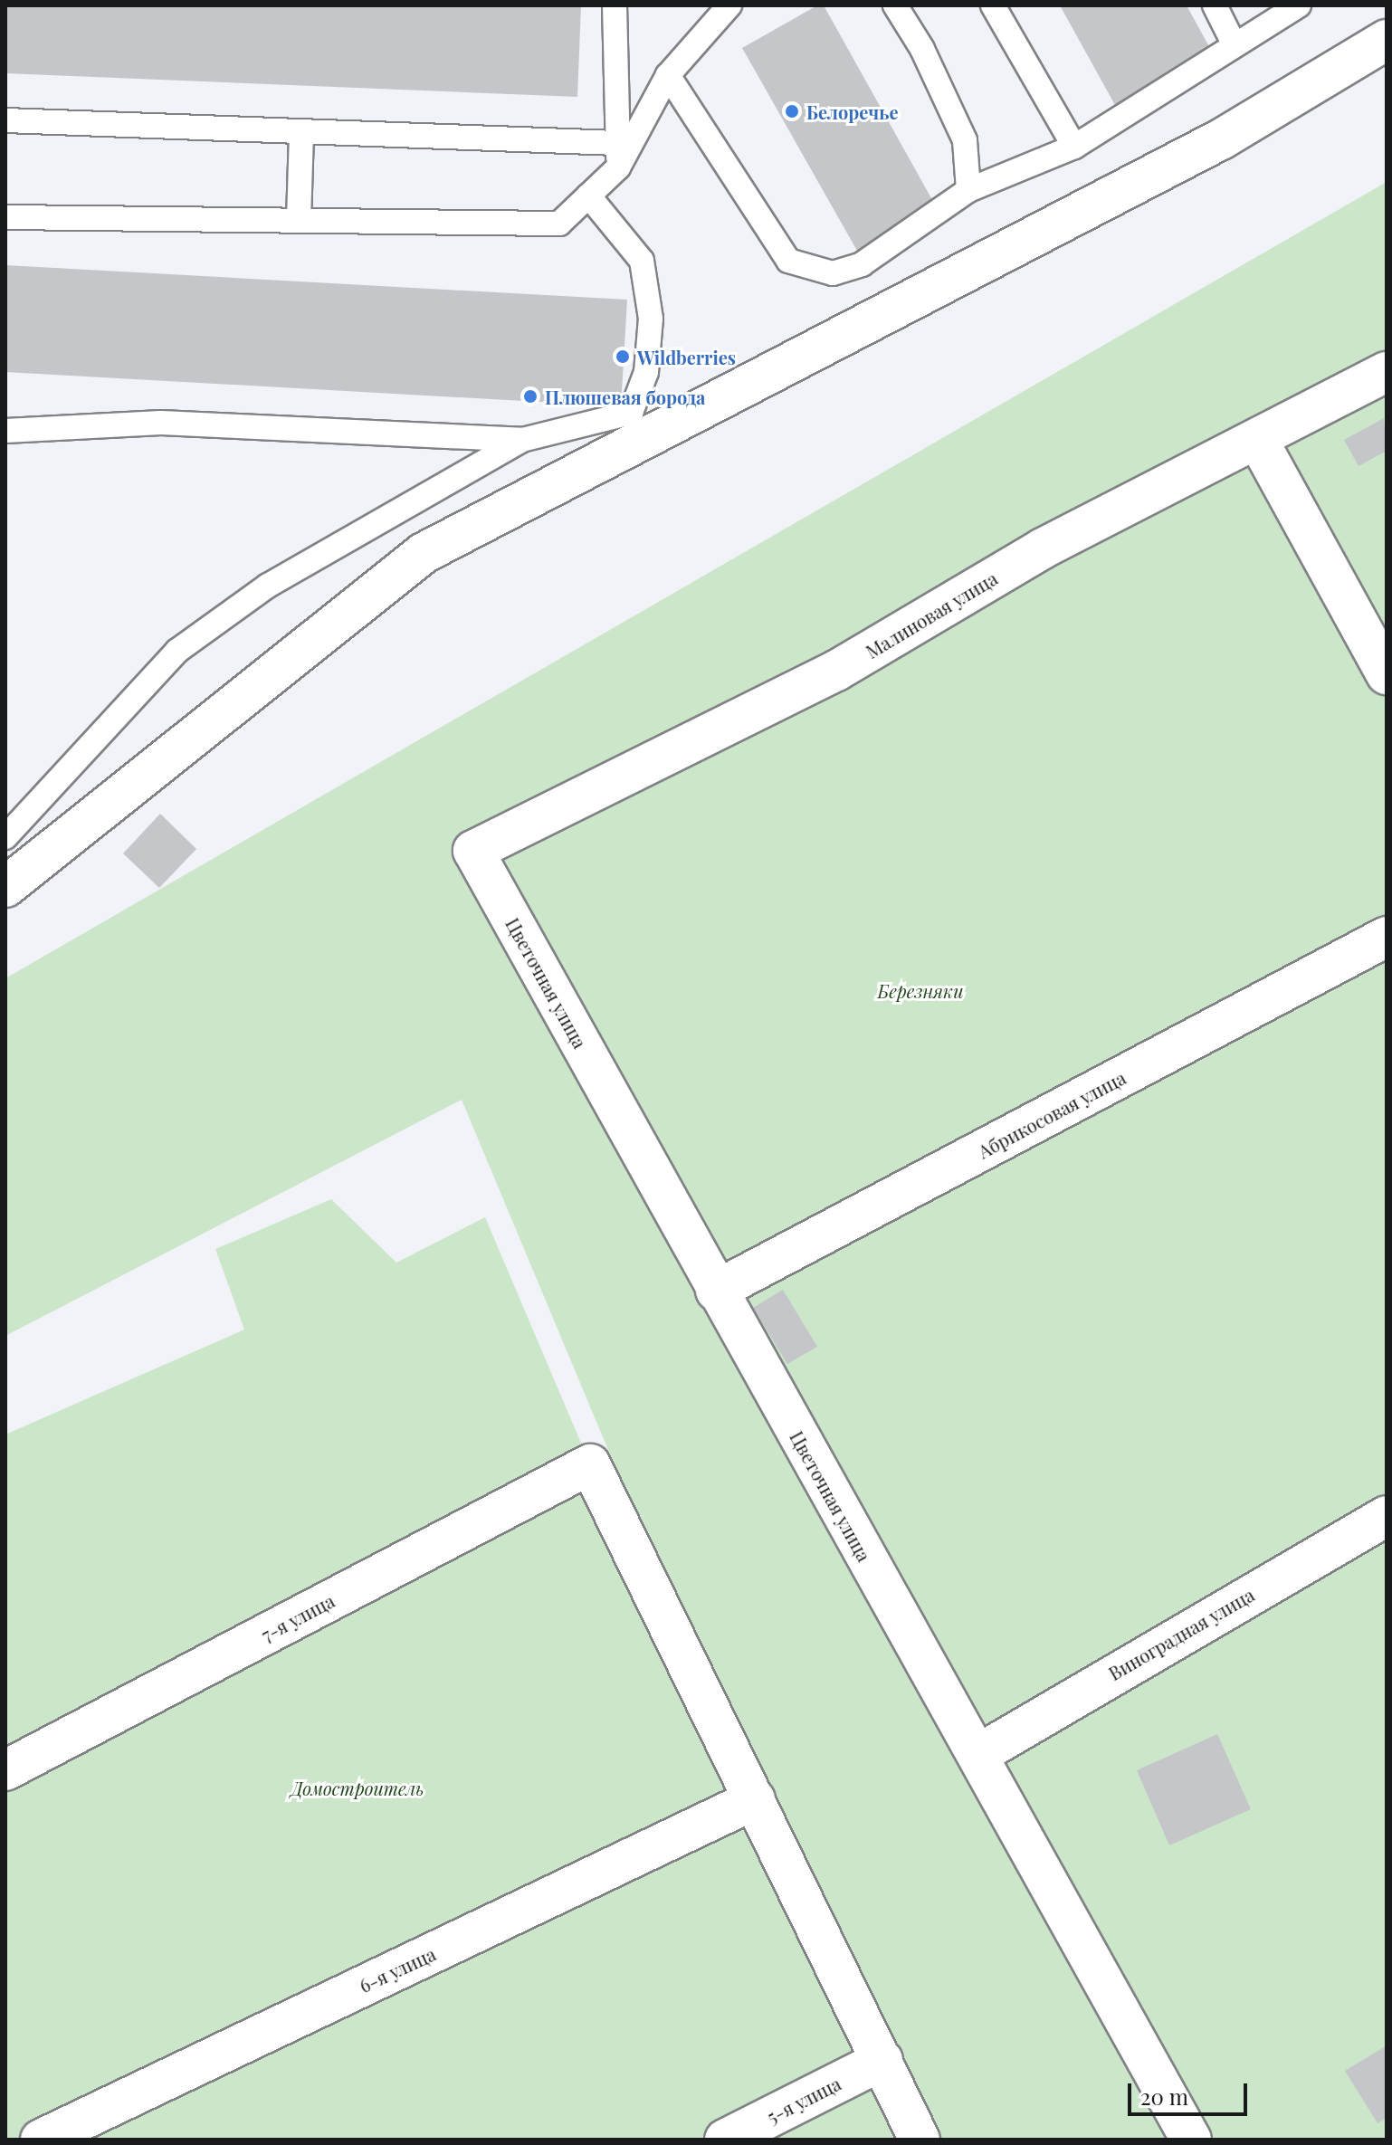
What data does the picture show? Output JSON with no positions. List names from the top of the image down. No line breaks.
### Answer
{"streets":{"street":["Малиновая улица","Цветочная улица","Абрикосовая улица","7-я улица","Виноградная улица","6-я улица","5-я улица"]},"crossings":[["Малиновая улица","Цветочная улица"],["Цветочная улица","Абрикосовая улица"],["Цветочная улица","Виноградная улица"],["7-я улица","6-я улица"]],"parks":["Березняки","Домостроитель"],"places":["Белоречье","Wildberries","Плюшевая борода"],"scale_bar":"20 m"}
